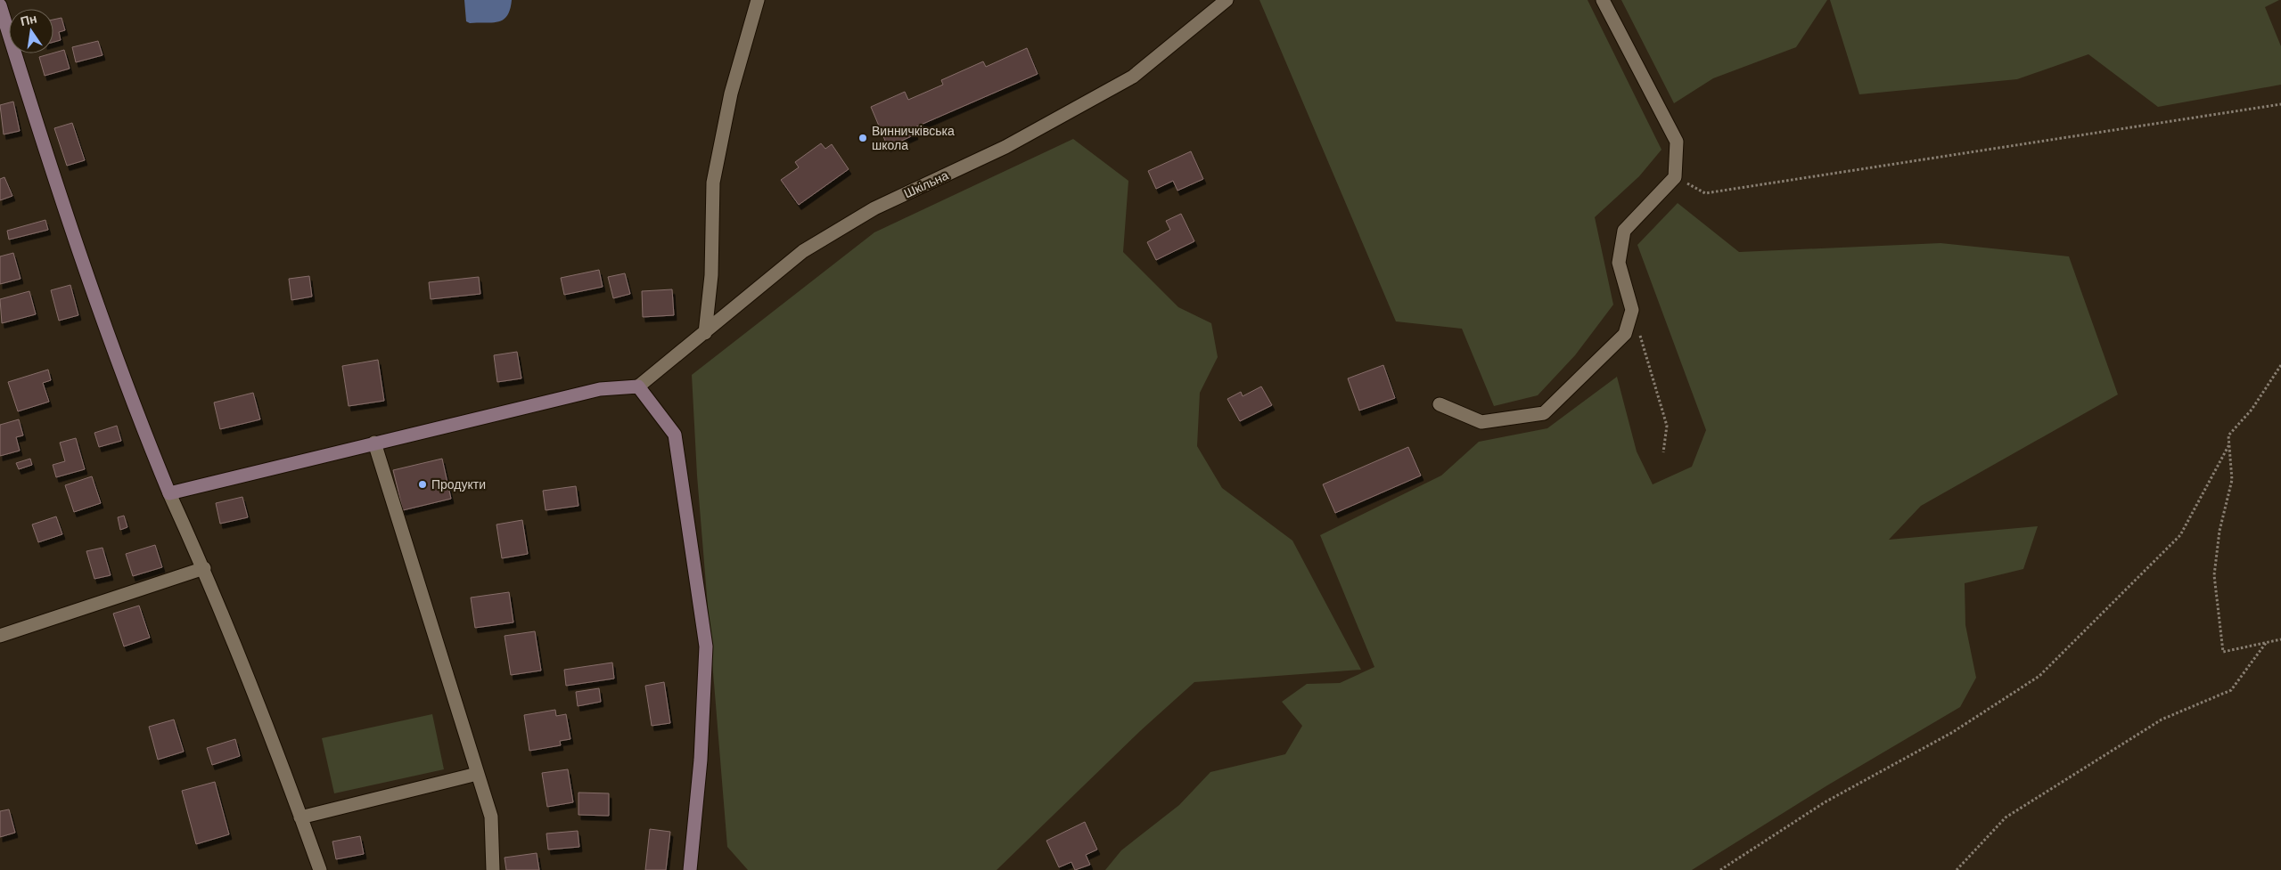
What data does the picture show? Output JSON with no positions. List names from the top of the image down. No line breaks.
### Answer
{"streets":{"street":["Шкільна"]},"places":["Винничківська школа","Продукти"],"north":"top"}
